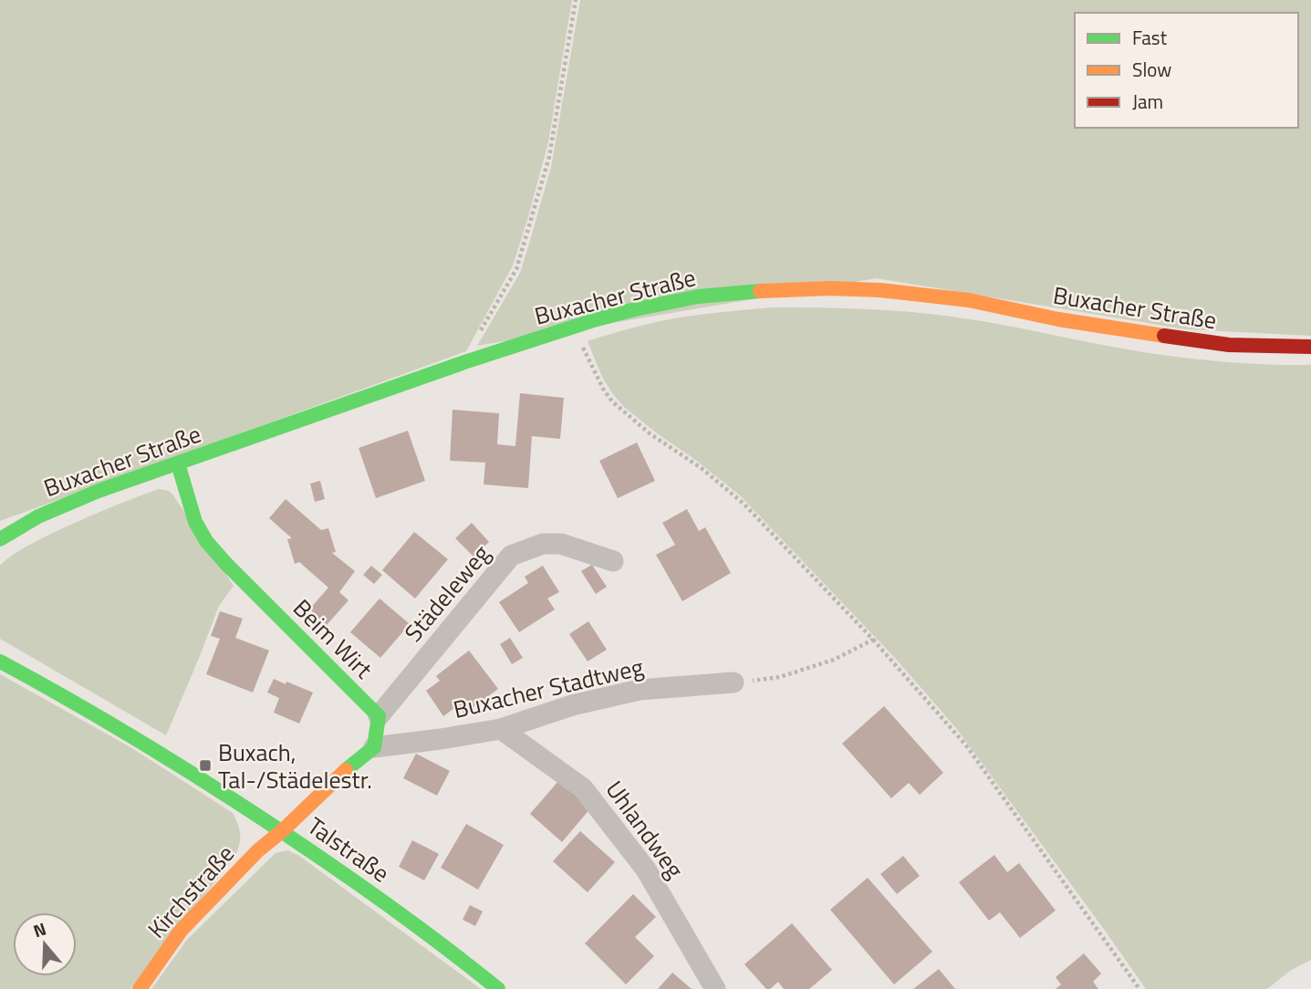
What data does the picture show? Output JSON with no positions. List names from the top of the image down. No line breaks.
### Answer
{"streets":{"street":["Buxacher Straße","Städeleweg","Beim Wirt","Buxacher Stadtweg","Uhlandweg","Talstraße","Kirchstraße"]},"crossings":[["Buxacher Straße","Beim Wirt"],["Städeleweg","Beim Wirt"],["Buxacher Stadtweg","Uhlandweg"],["Talstraße","Kirchstraße"]],"places":{"transit":["Buxach, Tal-/Städelestr."]},"legend":["Fast","Slow","Jam"],"north":"top"}
